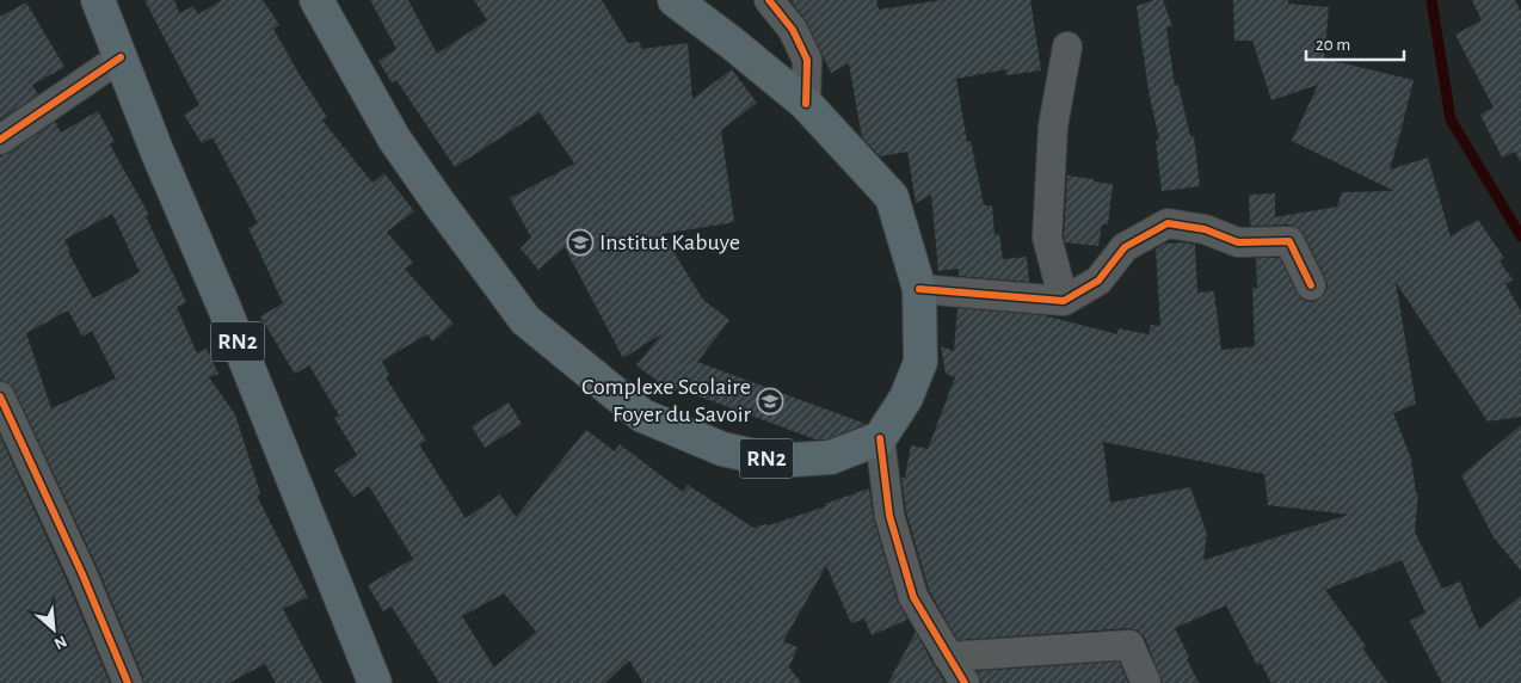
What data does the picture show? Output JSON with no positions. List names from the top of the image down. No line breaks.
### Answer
{"streets":{"highway":["RN2"]},"places":{"school or university":["Institut Kabuye","Complexe Scolaire Foyer du Savoir"]},"scale_bar":"20 m","north":"bottom right"}
